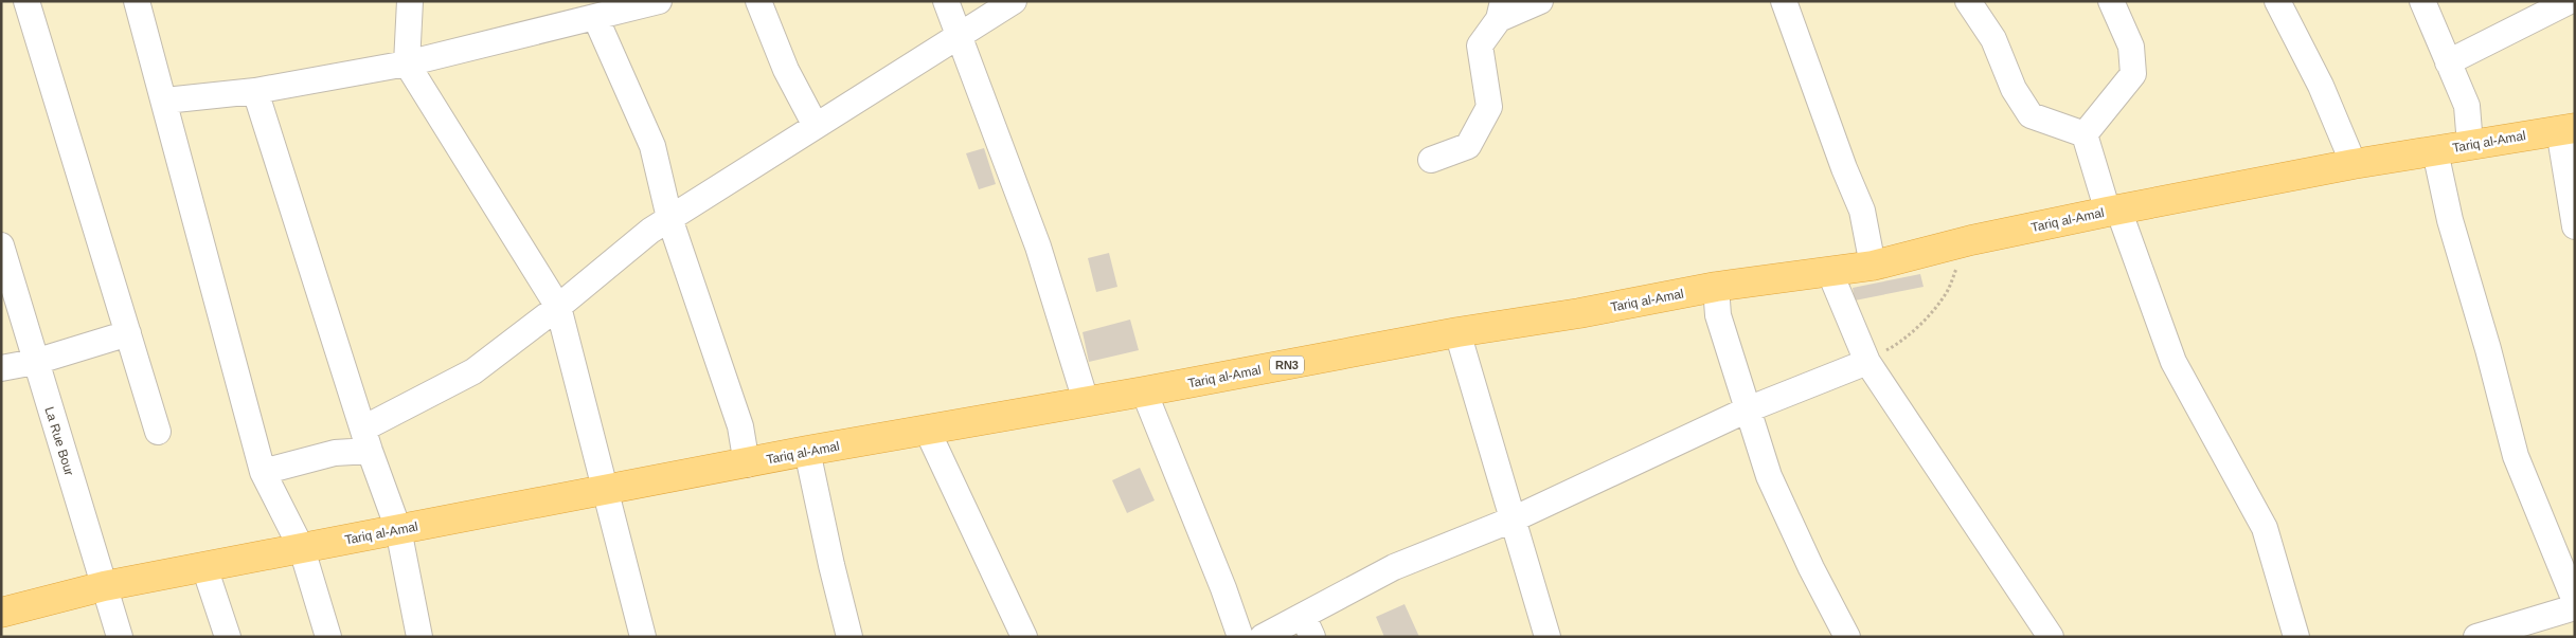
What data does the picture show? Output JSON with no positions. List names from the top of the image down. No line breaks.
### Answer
{"streets":{"highway":["Tariq al-Amal","RN3"],"street":["La Rue Bour"]},"crossings":[["Tariq al-Amal","La Rue Bour"]]}
